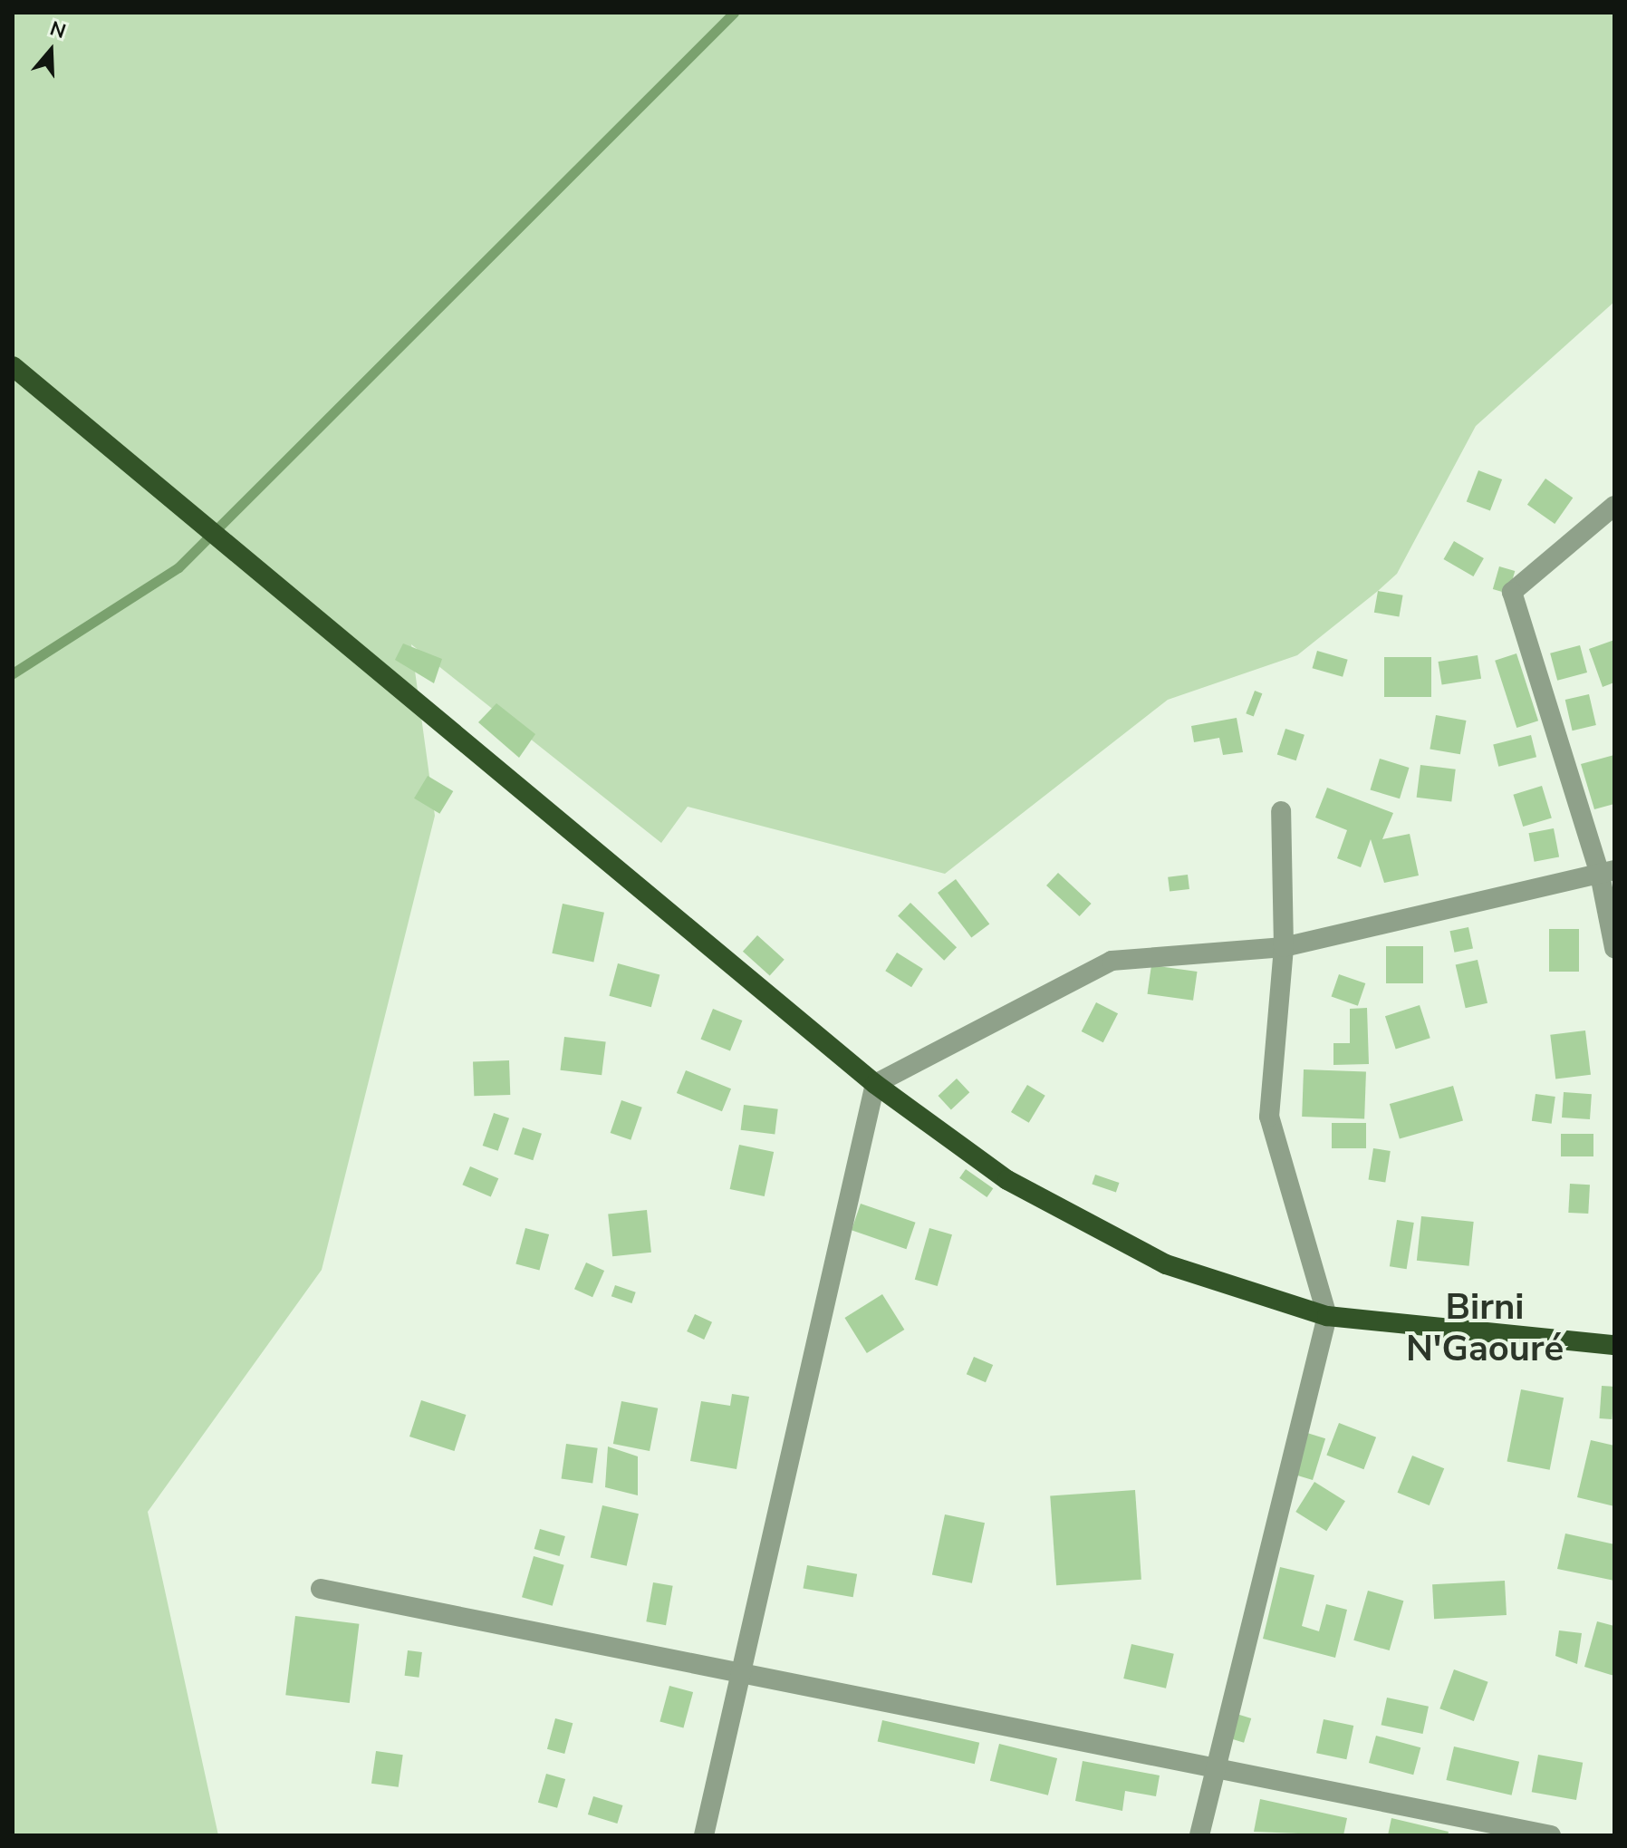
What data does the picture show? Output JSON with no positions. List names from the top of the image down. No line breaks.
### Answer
{"districts":["Birni N'Gaouré"],"north":"top"}
